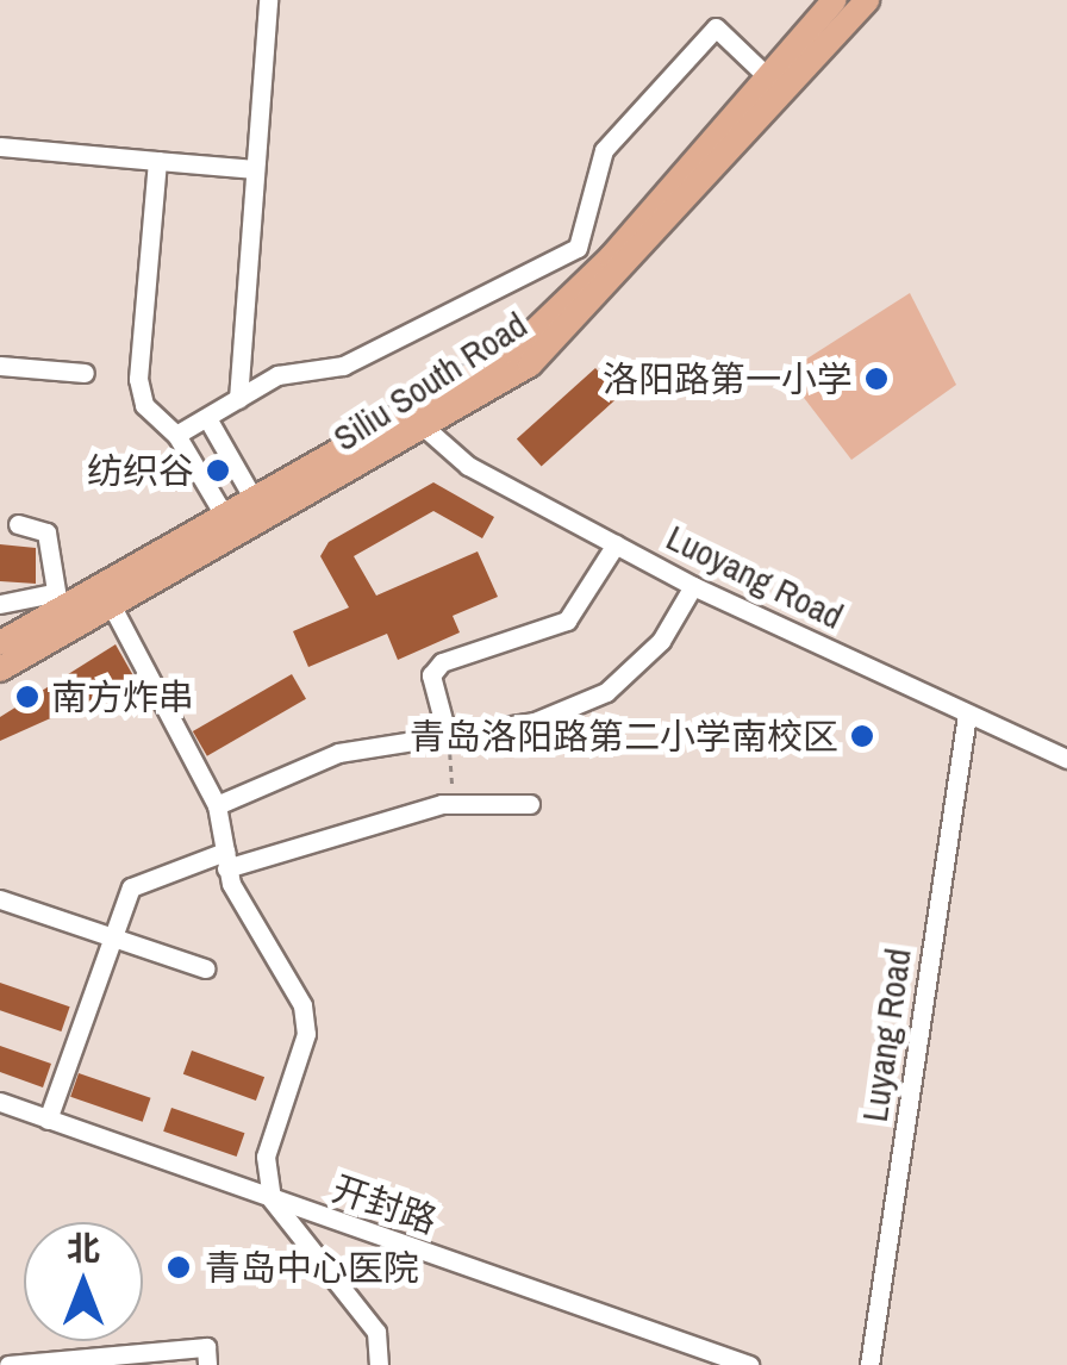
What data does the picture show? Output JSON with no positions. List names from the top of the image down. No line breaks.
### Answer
{"streets":{"main road":["Siliu South Road"],"street":["Luoyang Road","Luyang Road","开封路"]},"crossings":[["Siliu South Road","Luoyang Road"],["Luoyang Road","Luyang Road"]],"places":["洛阳路第一小学","纺织谷","南方炸串","青岛洛阳路第二小学南校区","青岛中心医院"],"north":"top"}
